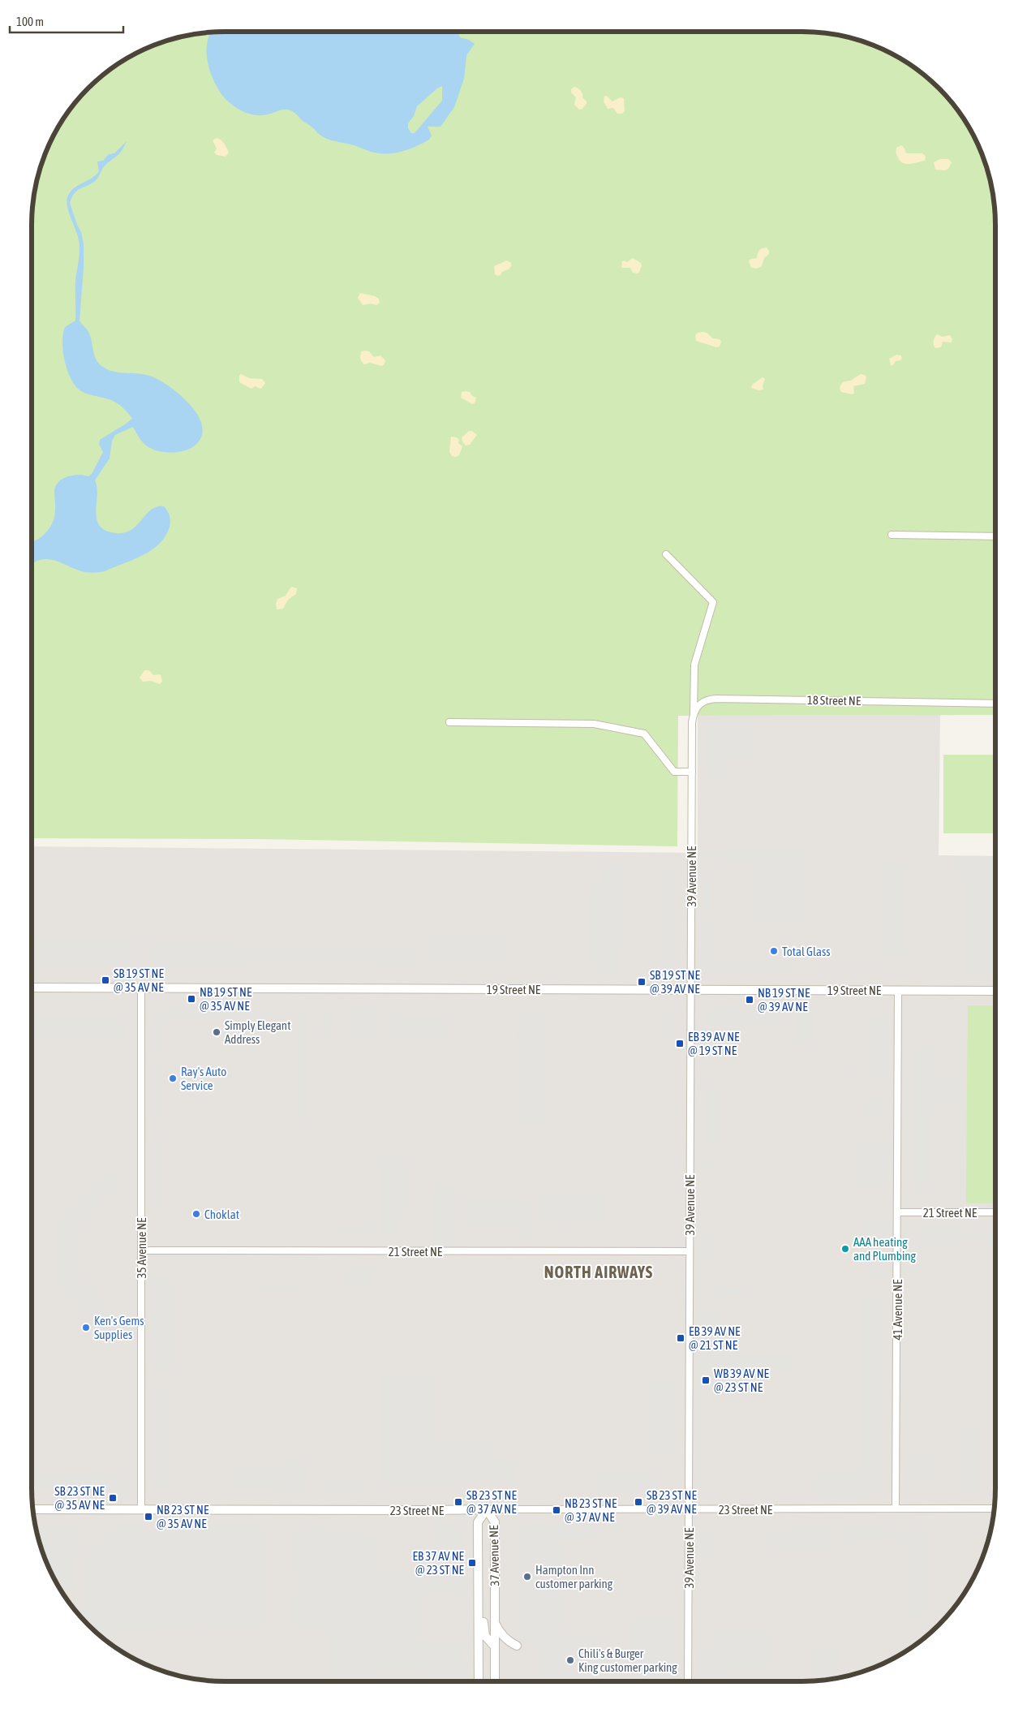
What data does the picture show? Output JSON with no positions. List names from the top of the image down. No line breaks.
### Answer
{"streets":{"street":["18 Street NE","39 Avenue NE","19 Street NE","21 Street NE","35 Avenue NE","41 Avenue NE","23 Street NE","37 Avenue NE"]},"crossings":[["18 Street NE","39 Avenue NE"],["39 Avenue NE","19 Street NE"],["39 Avenue NE","21 Street NE"],["39 Avenue NE","23 Street NE"],["19 Street NE","35 Avenue NE"],["19 Street NE","41 Avenue NE"],["21 Street NE","35 Avenue NE"],["21 Street NE","41 Avenue NE"],["35 Avenue NE","23 Street NE"],["41 Avenue NE","23 Street NE"],["23 Street NE","37 Avenue NE"]],"districts":["NORTH AIRWAYS"],"places":{"other":["Total Glass","Simply Elegant Address","Ray's Auto Service","Choklat","AAA heating and Plumbing","Ken's Gems Supplies","Hampton Inn customer parking","Chili's & Burger King customer parking"],"transit":["SB 19 ST NE @ 35 AV NE","SB 19 ST NE @ 39 AV NE","NB 19 ST NE @ 35 AV NE","NB 19 ST NE @ 39 AV NE","EB 39 AV NE @ 19 ST NE","EB 39 AV NE @ 21 ST NE","WB 39 AV NE @ 23 ST NE","SB 23 ST NE @ 35 AV NE","SB 23 ST NE @ 37 AV NE","SB 23 ST NE @ 39 AV NE","NB 23 ST NE @ 37 AV NE","NB 23 ST NE @ 35 AV NE","EB 37 AV NE @ 23 ST NE"]},"scale_bar":"100 m"}
